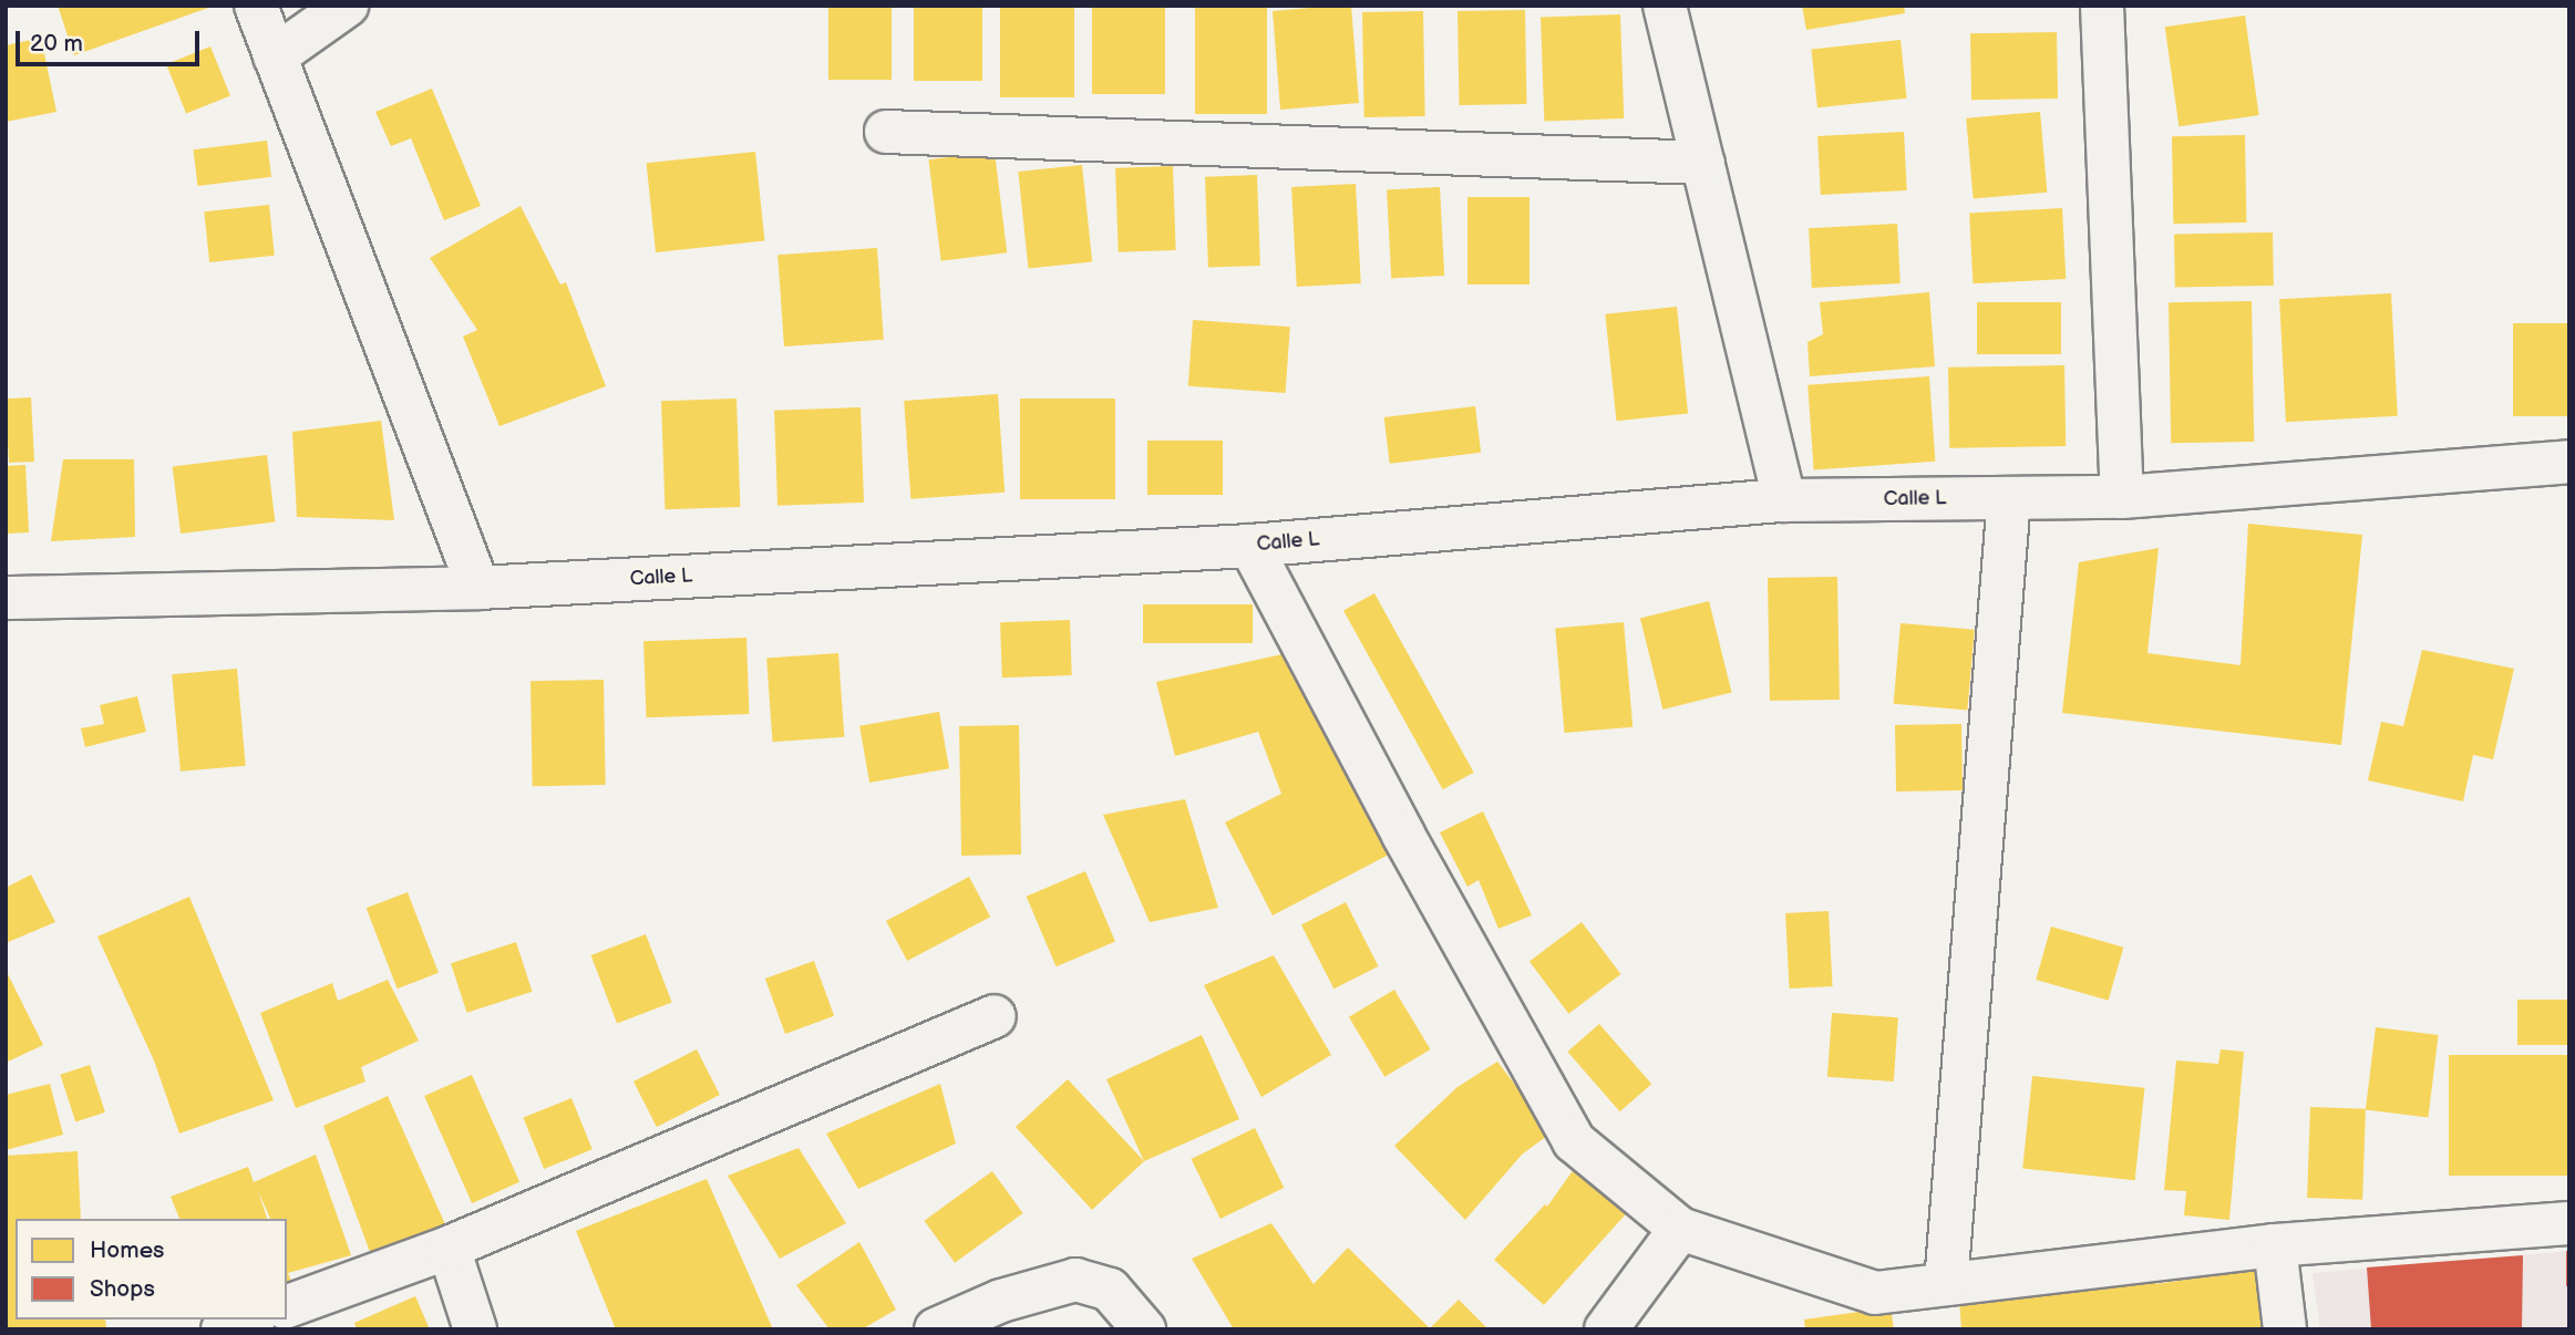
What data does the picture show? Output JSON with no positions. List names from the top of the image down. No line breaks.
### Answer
{"streets":{"street":["Calle L"]},"legend":["Homes","Shops"],"scale_bar":"20 m"}
